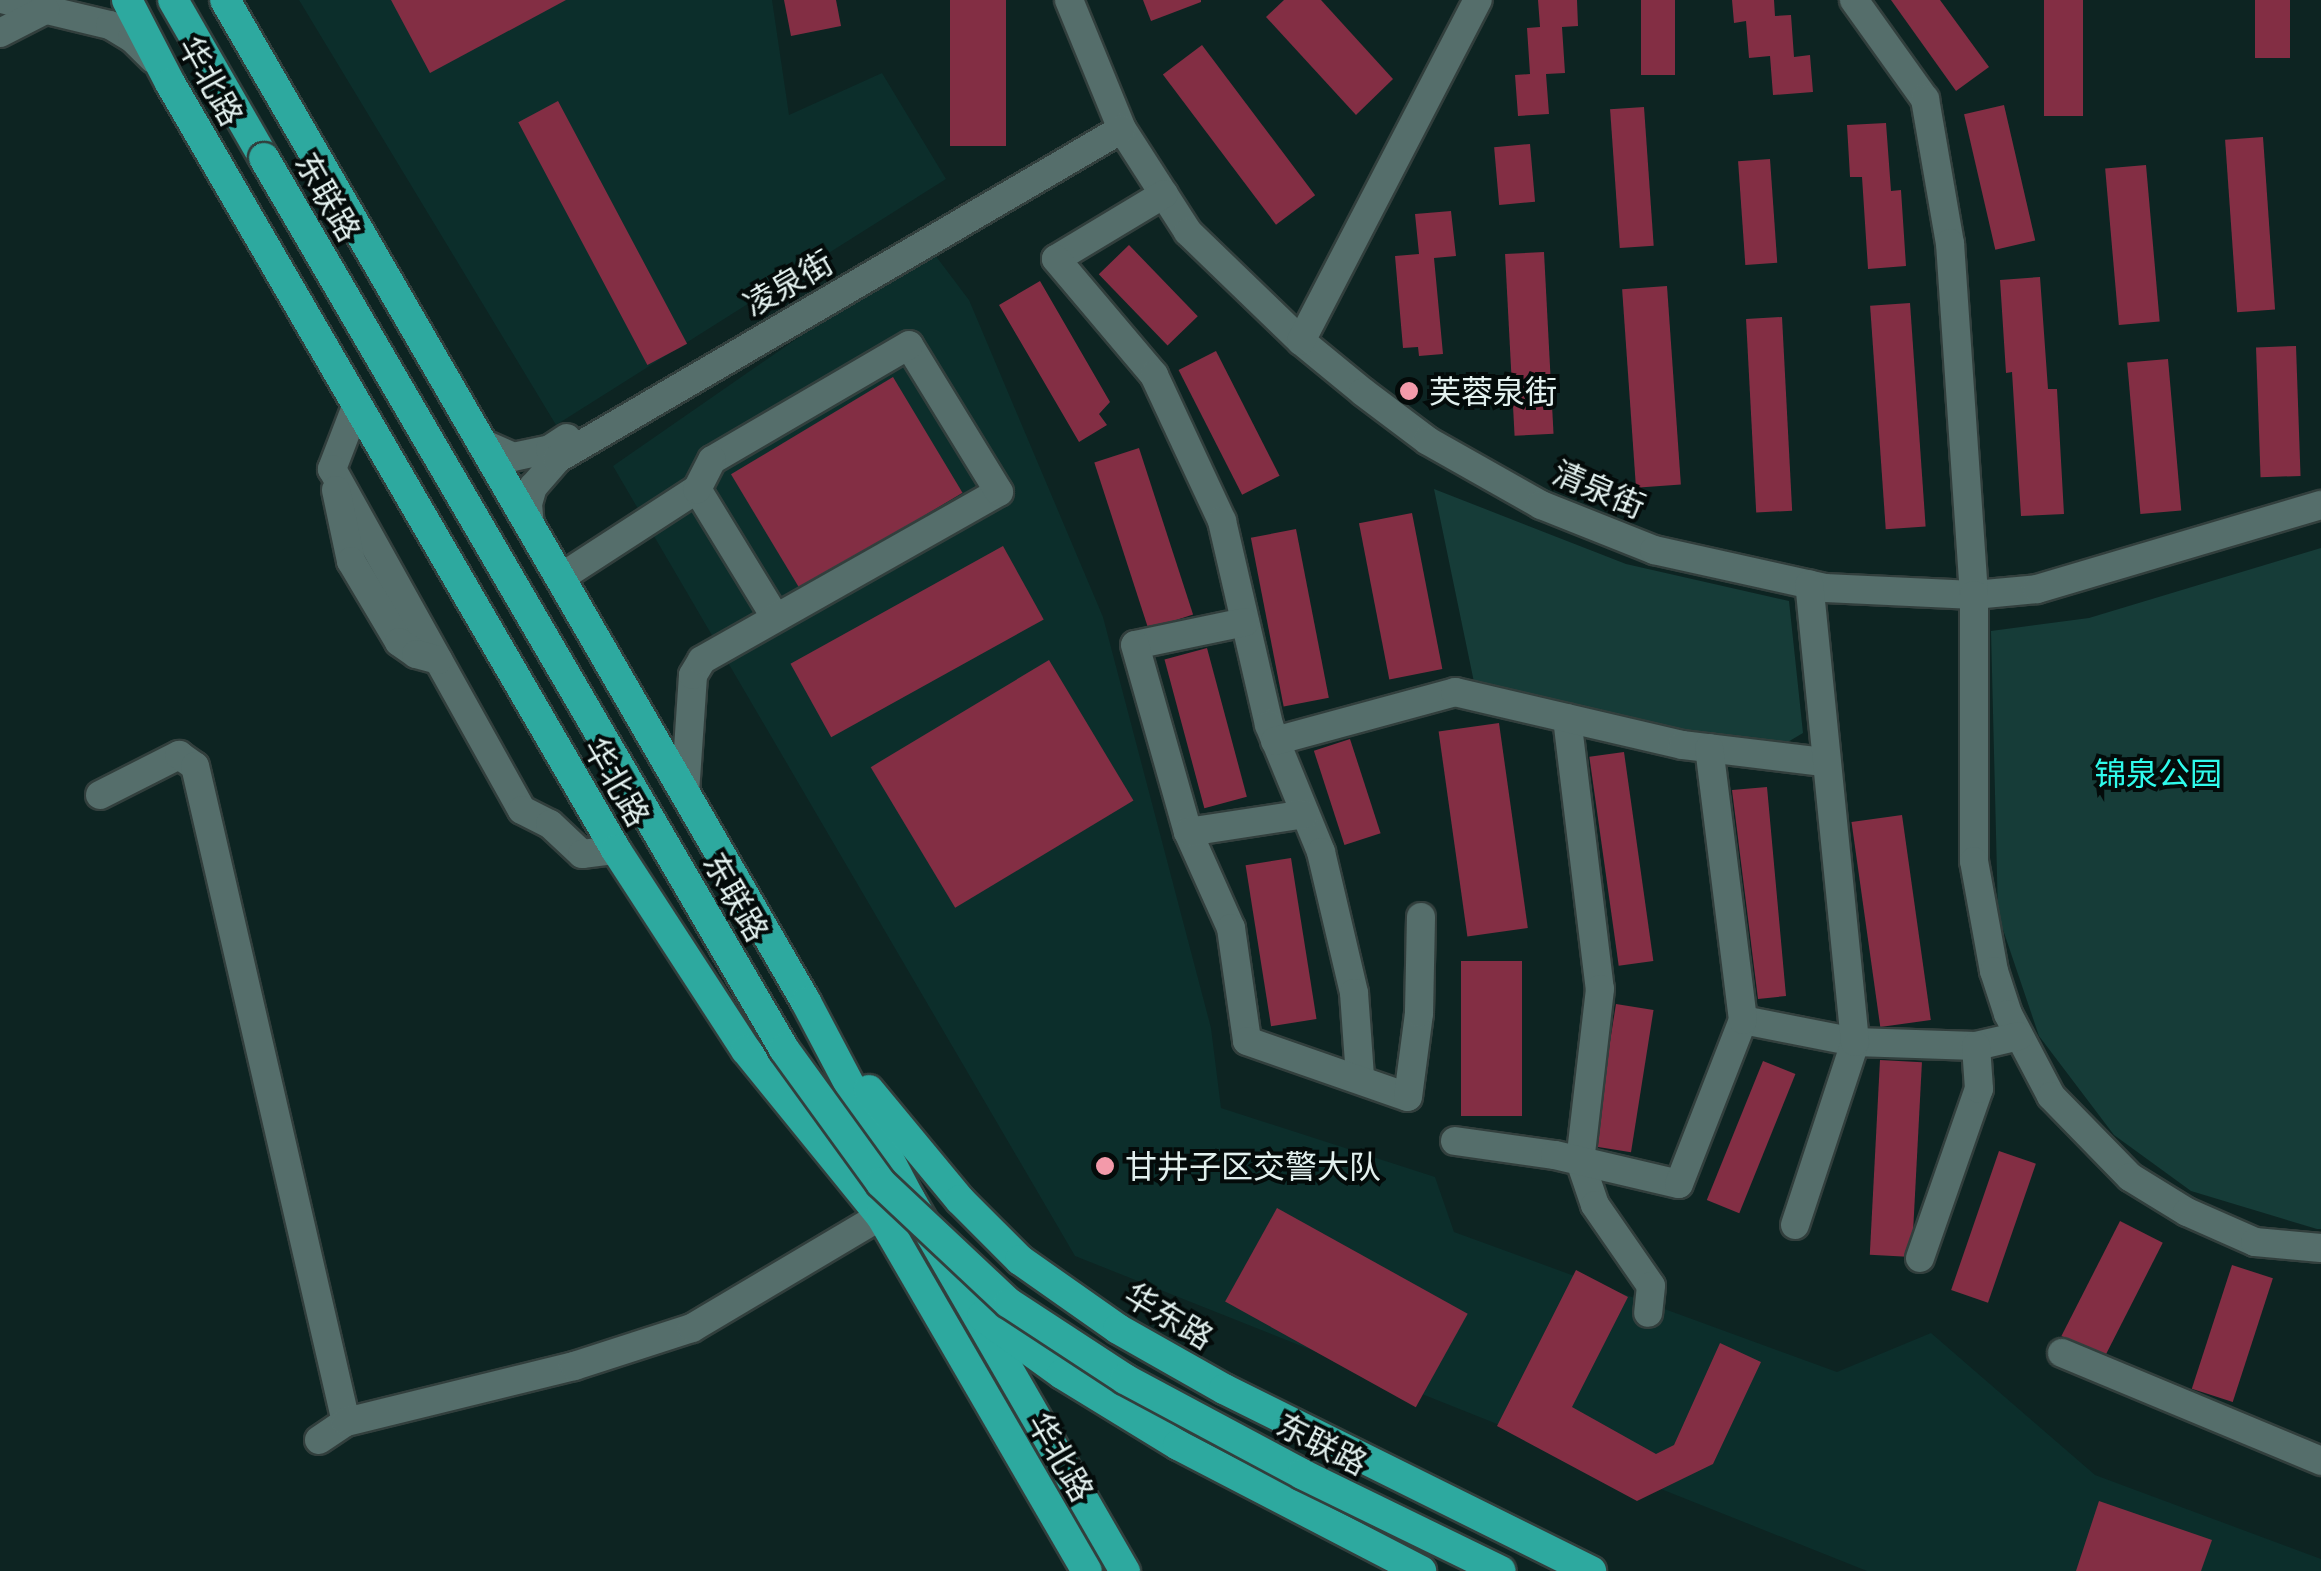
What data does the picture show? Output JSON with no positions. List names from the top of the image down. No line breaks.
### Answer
{"streets":{"highway":["华北路","东联路","华东路"],"street":["凌泉街","清泉街"]},"crossings":[["华北路","凌泉街"],["华北路","华东路"],["凌泉街","清泉街"]],"parks":["锦泉公园"],"places":["芙蓉泉街","甘井子区交警大队"]}
